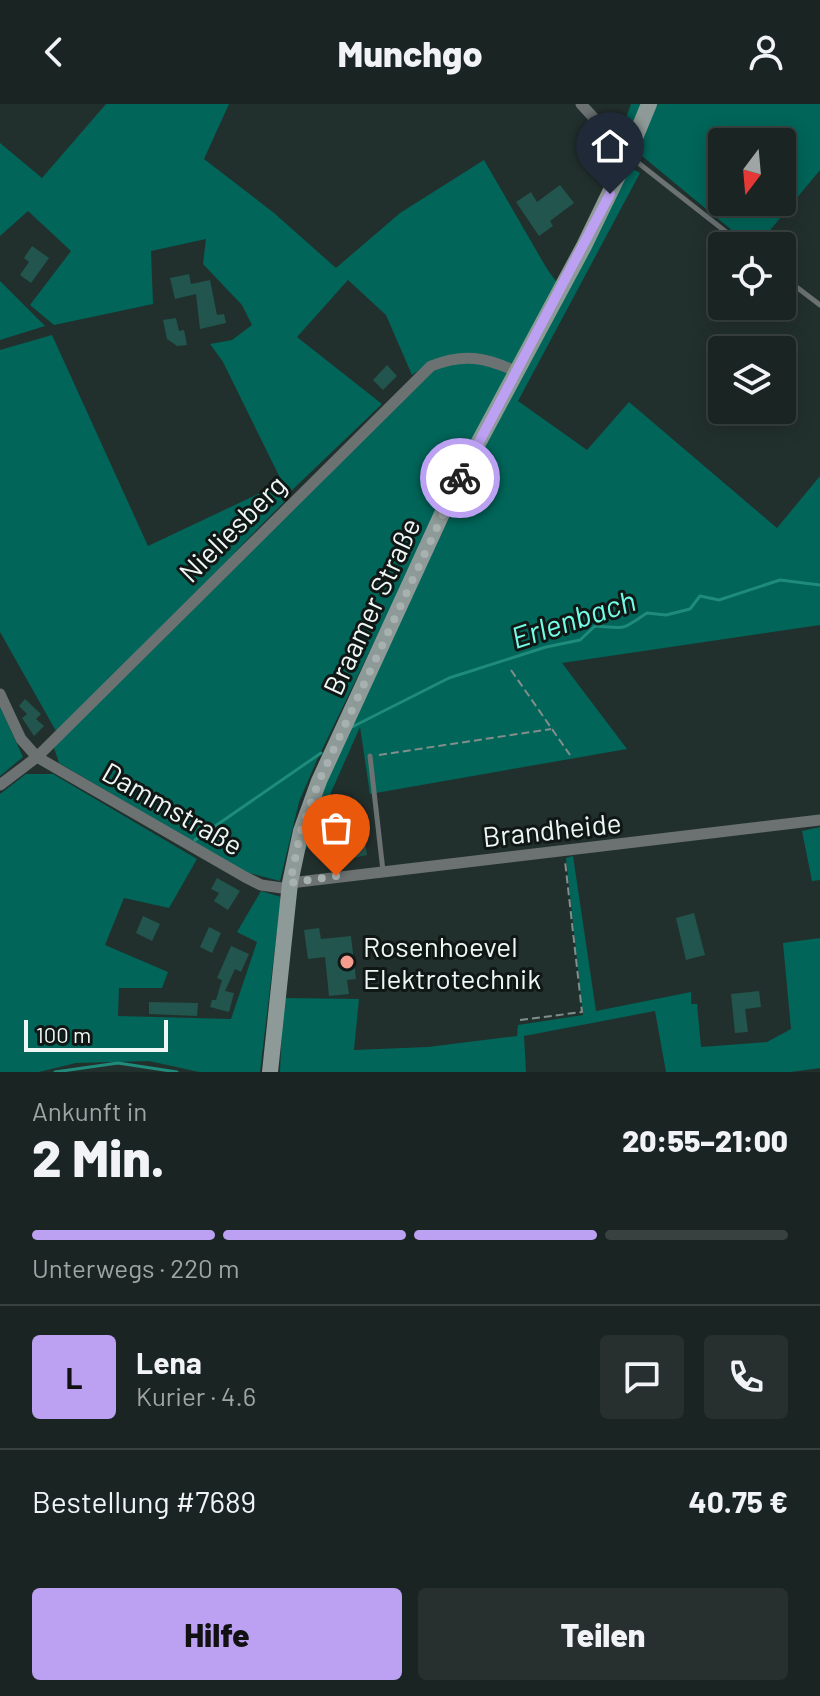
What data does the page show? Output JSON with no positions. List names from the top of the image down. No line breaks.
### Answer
{"streets":{"street":["Nieliesberg","Braamer Straße","Dammstraße","Brandheide"]},"crossings":[["Nieliesberg","Braamer Straße"],["Nieliesberg","Dammstraße"],["Braamer Straße","Dammstraße"],["Braamer Straße","Brandheide"],["Dammstraße","Brandheide"]],"water":["Erlenbach"],"places":["Rosenhoevel Elektrotechnik"],"scale_bar":"100 m","north":"bottom","page":{"header":"Munchgo","scale":"100 m","heading":["2 Min.","Ankunft in","20:55–21:00"],"panel":["Lena","Kurier · 4.6","Bestellung #7689","40.75 €"],"bar":"Unterwegs · 220 m","round":"L","buttons":["Hilfe","Teilen"]}}
